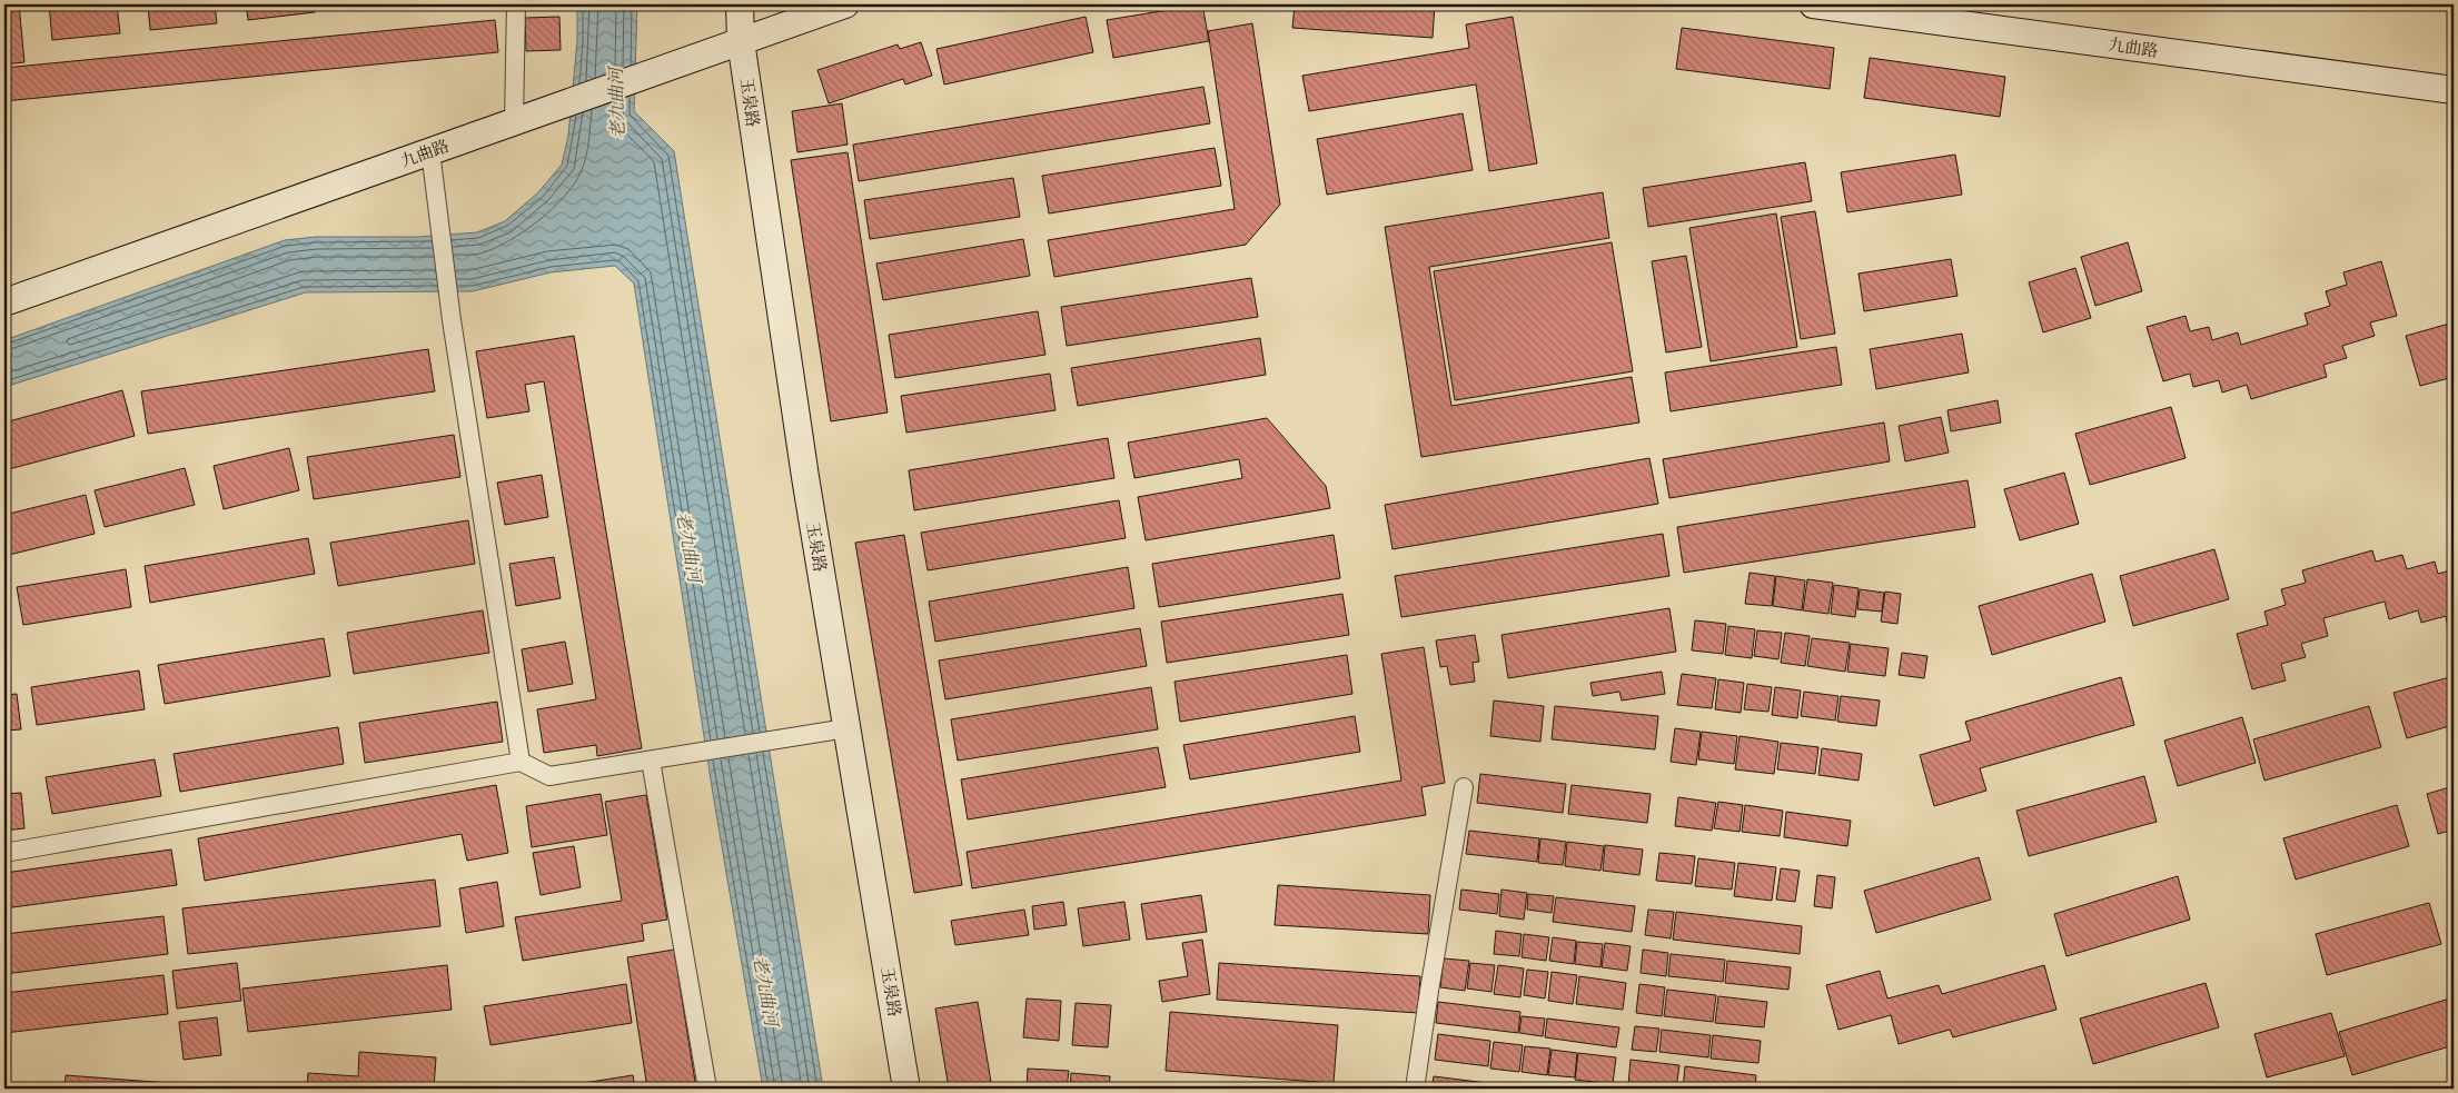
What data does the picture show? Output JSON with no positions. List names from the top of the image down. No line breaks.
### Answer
{"streets":{"street":["九曲路","玉泉路"]},"crossings":[["九曲路","玉泉路"]],"water":["老九曲河"]}
